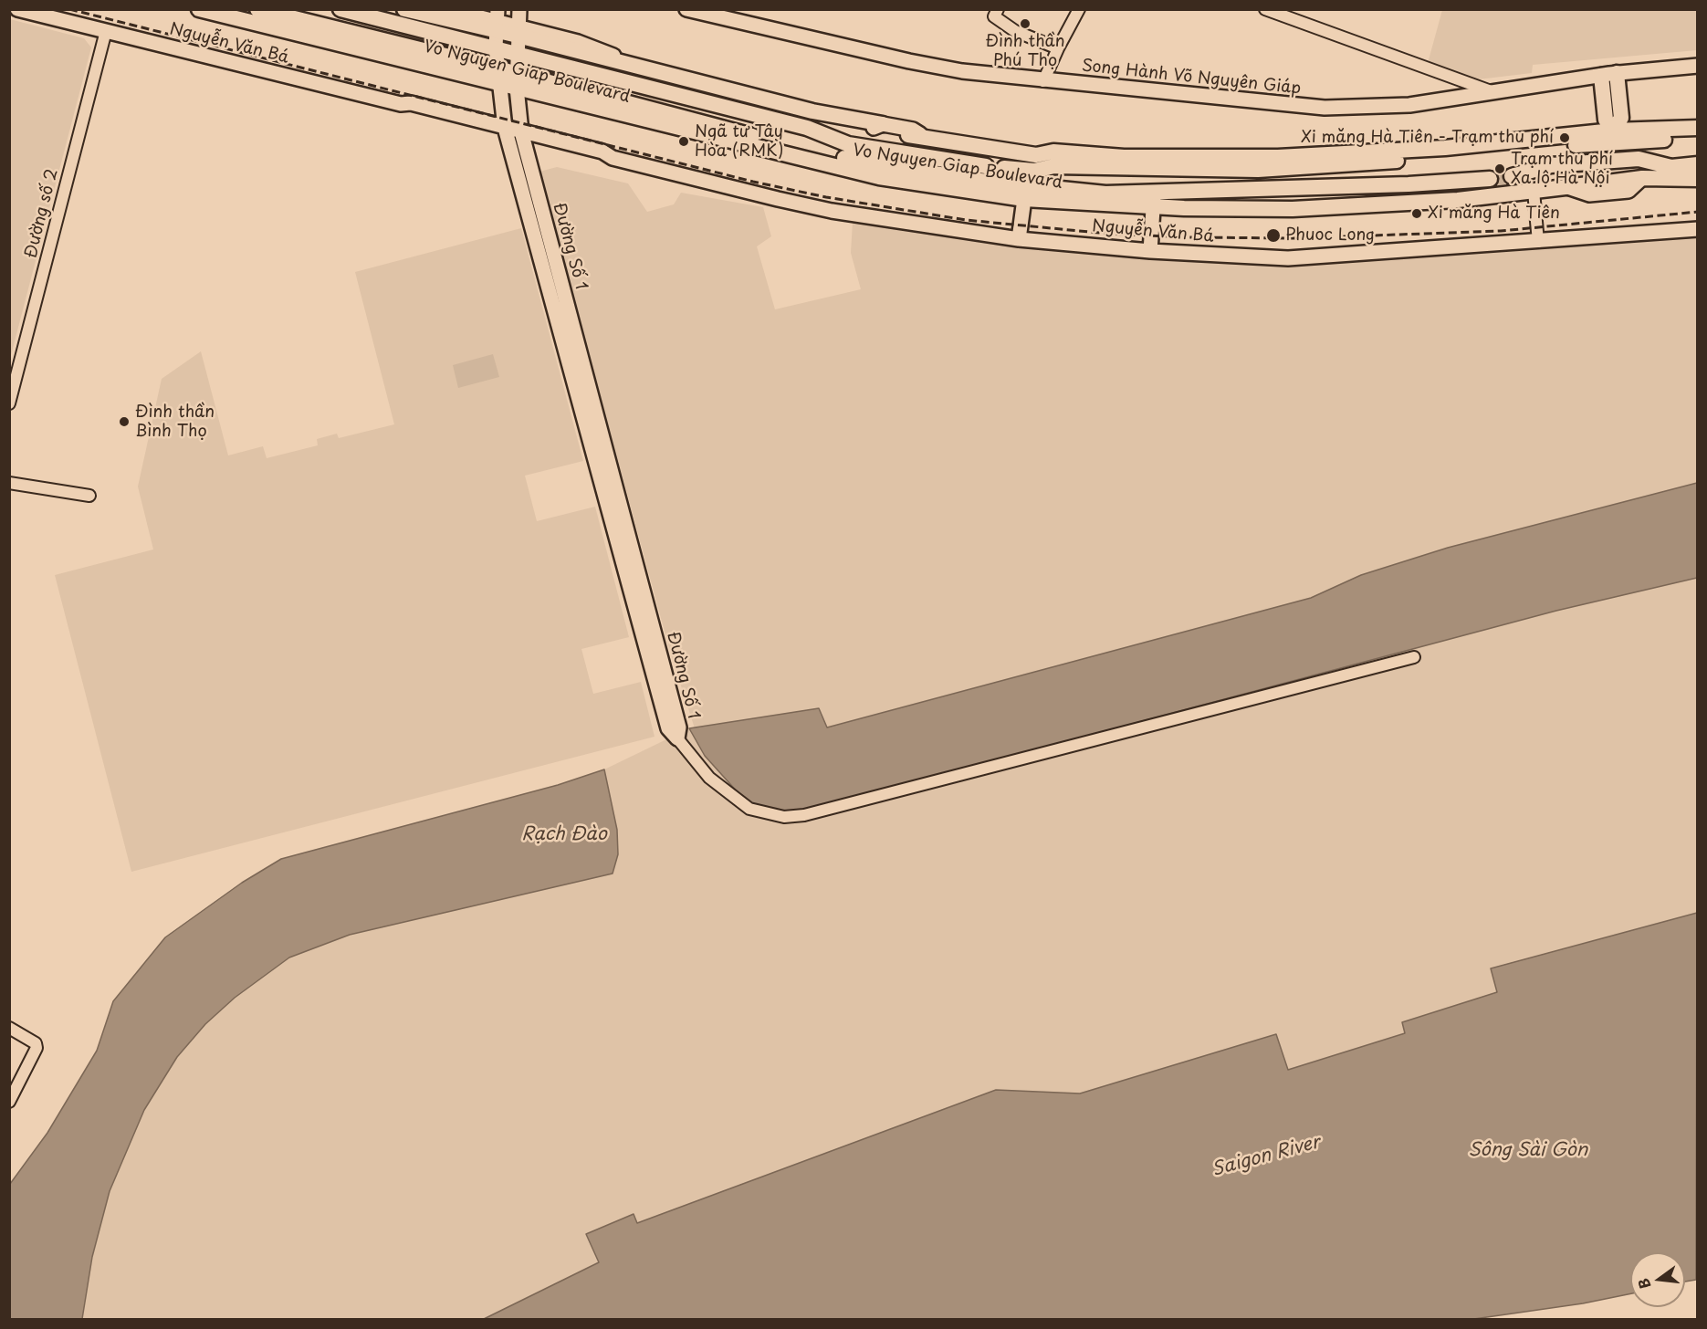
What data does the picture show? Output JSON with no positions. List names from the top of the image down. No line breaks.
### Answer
{"streets":{"highway":["Vo Nguyen Giap Boulevard"],"main road":["Nguyễn Văn Bá","Song Hành Võ Nguyên Giáp","Đường Số 1"],"street":["Đường số 2"]},"crossings":[["Nguyễn Văn Bá","Đường số 2"],["Nguyễn Văn Bá","Đường Số 1"],["Vo Nguyen Giap Boulevard","Đường Số 1"]],"water":["Rạch Đào","Sông Sài Gòn","Saigon River"],"places":["Đình thần Phú Thọ","Xi măng Hà Tiên - Trạm thu phí","Ngã tư Tây Hòa (RMK)","Trạm thu phí Xa lộ Hà Nội","Xi măng Hà Tiên","Phuoc Long","Đình thần Bình Thọ"],"north":"left"}
